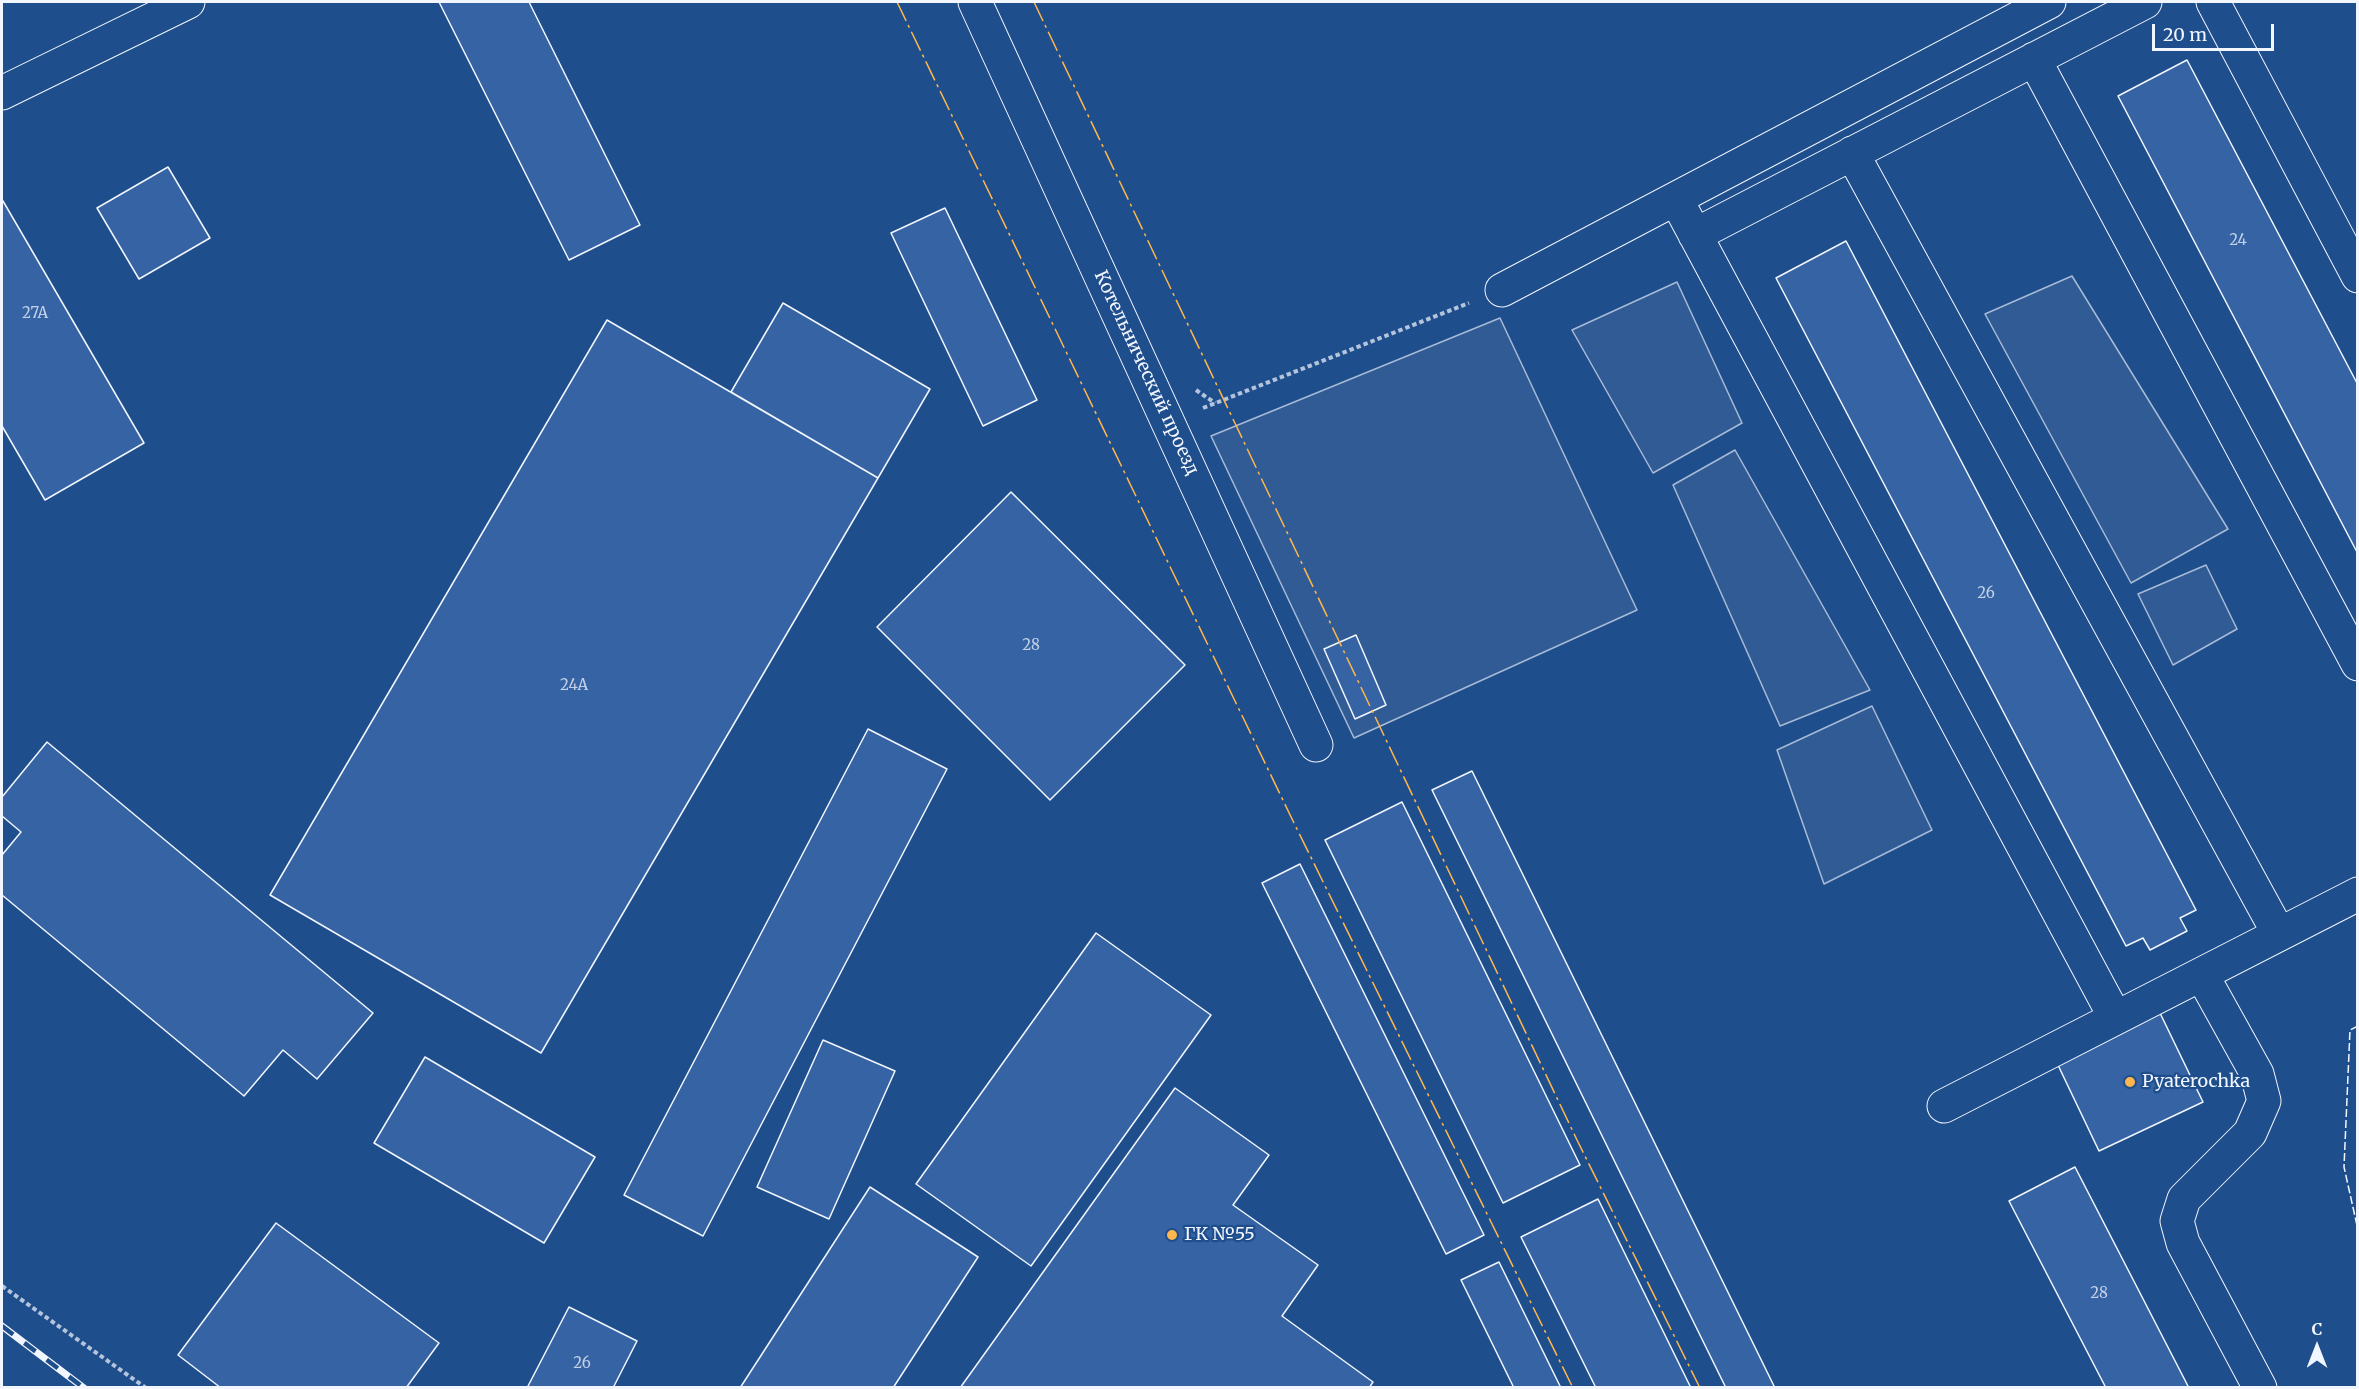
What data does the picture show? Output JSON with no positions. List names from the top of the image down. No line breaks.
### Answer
{"streets":{"street":["Котельнический проезд"]},"places":["Pyaterochka","ГК №55"],"house_numbers":["24","27А","26","28","24А","28","26"],"scale_bar":"20 m","north":"top"}
